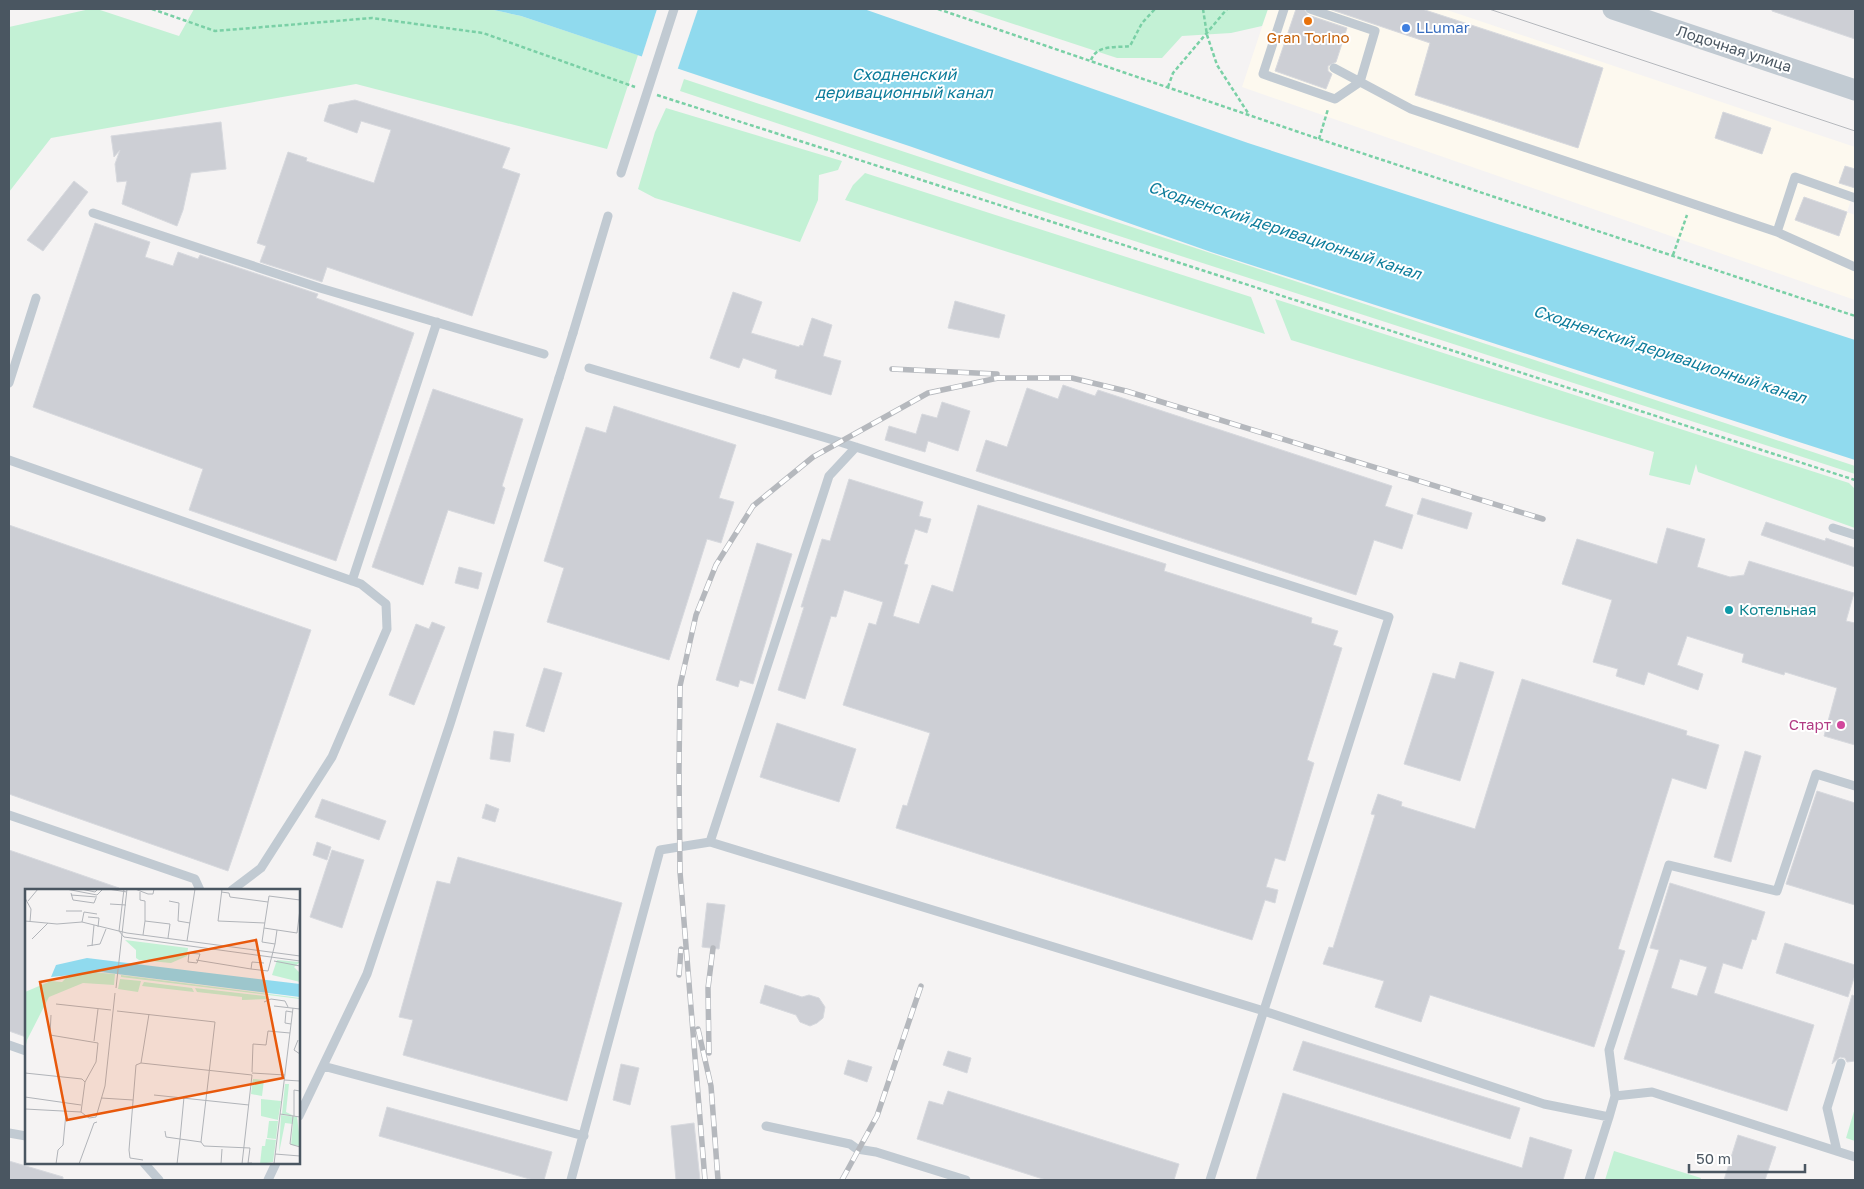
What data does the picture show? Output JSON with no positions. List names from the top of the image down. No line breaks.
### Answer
{"streets":{"street":["Лодочная улица"]},"water":["Сходненский деривационный канал"],"places":["Gran Torino","LLumar","Котельная","Старт"],"scale_bar":"50 m"}
